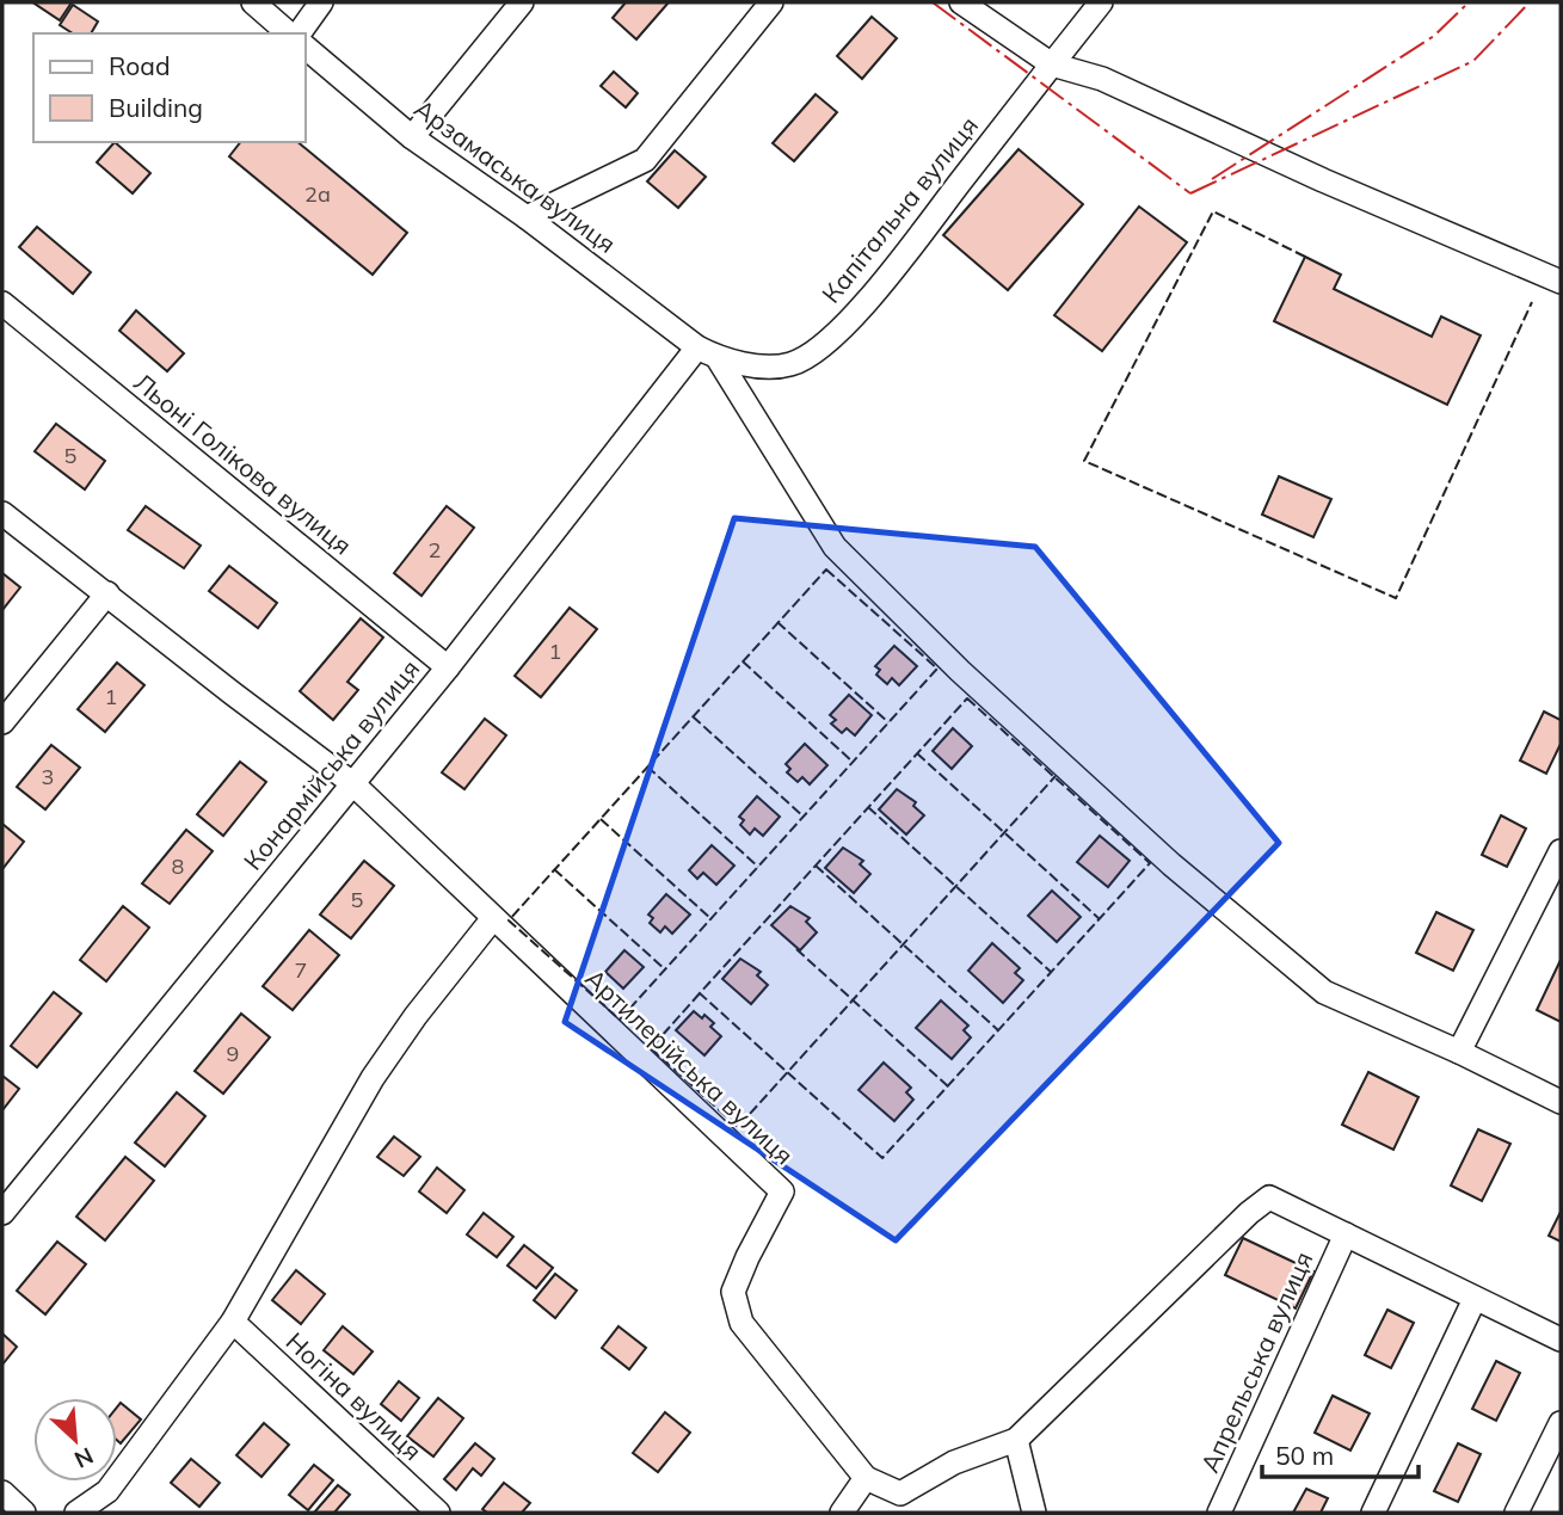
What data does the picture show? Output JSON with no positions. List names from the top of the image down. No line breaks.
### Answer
{"streets":{"street":["Арзамаська вулиця","Капітальна вулиця","Льоні Голікова вулиця","Конармійська вулиця","Артилерійська вулиця","Апрельська вулиця","Ногіна вулиця"]},"crossings":[["Арзамаська вулиця","Капітальна вулиця"],["Арзамаська вулиця","Конармійська вулиця"],["Капітальна вулиця","Конармійська вулиця"],["Льоні Голікова вулиця","Конармійська вулиця"]],"house_numbers":["2а","5","2","1","1","3","8","5","7","9"],"legend":["Road","Building"],"scale_bar":"50 m","north":"bottom right"}
